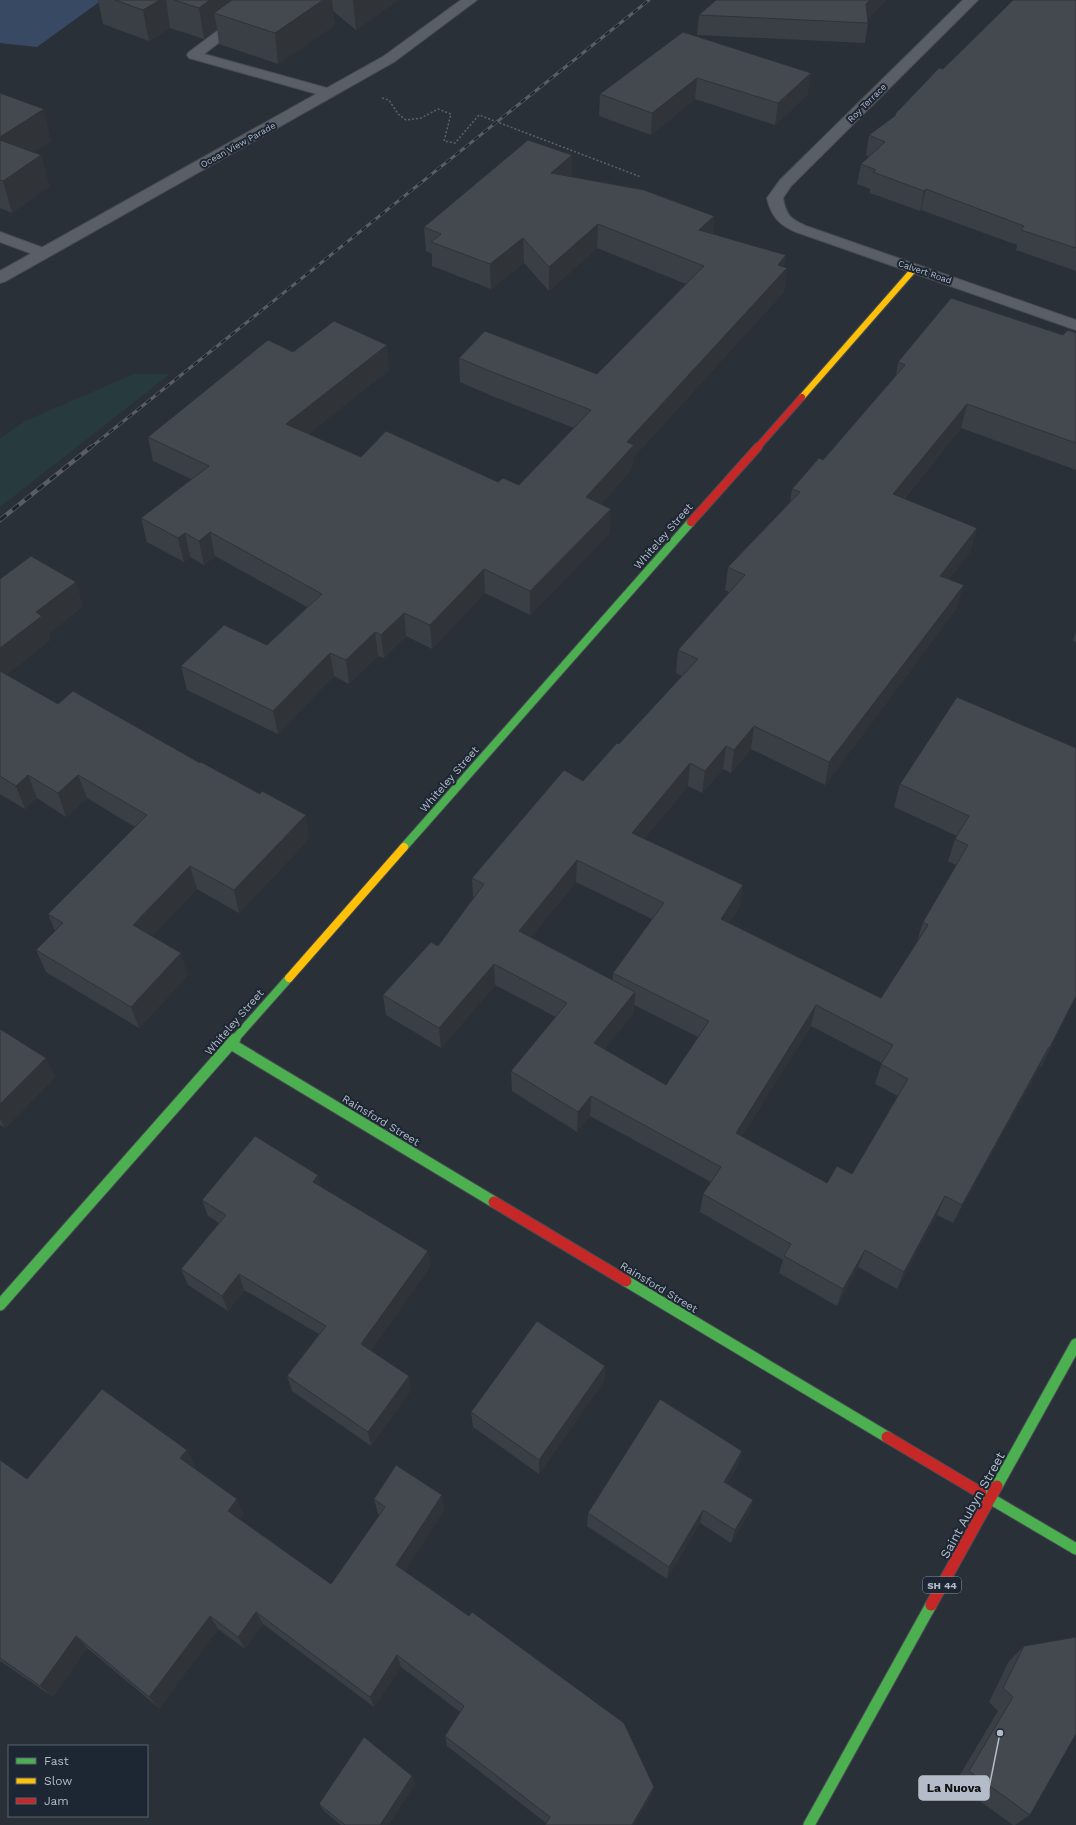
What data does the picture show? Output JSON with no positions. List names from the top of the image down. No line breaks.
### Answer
{"streets":{"main road":["Whiteley Street","Rainsford Street","Saint Aubyn Street","SH 44"],"street":["Roy Terrace","Ocean View Parade","Calvert Road"]},"crossings":[["Roy Terrace","Calvert Road"],["Calvert Road","Whiteley Street"],["Whiteley Street","Rainsford Street"],["Rainsford Street","Saint Aubyn Street"]],"places":["La Nuova"],"legend":["Fast","Slow","Jam"]}
